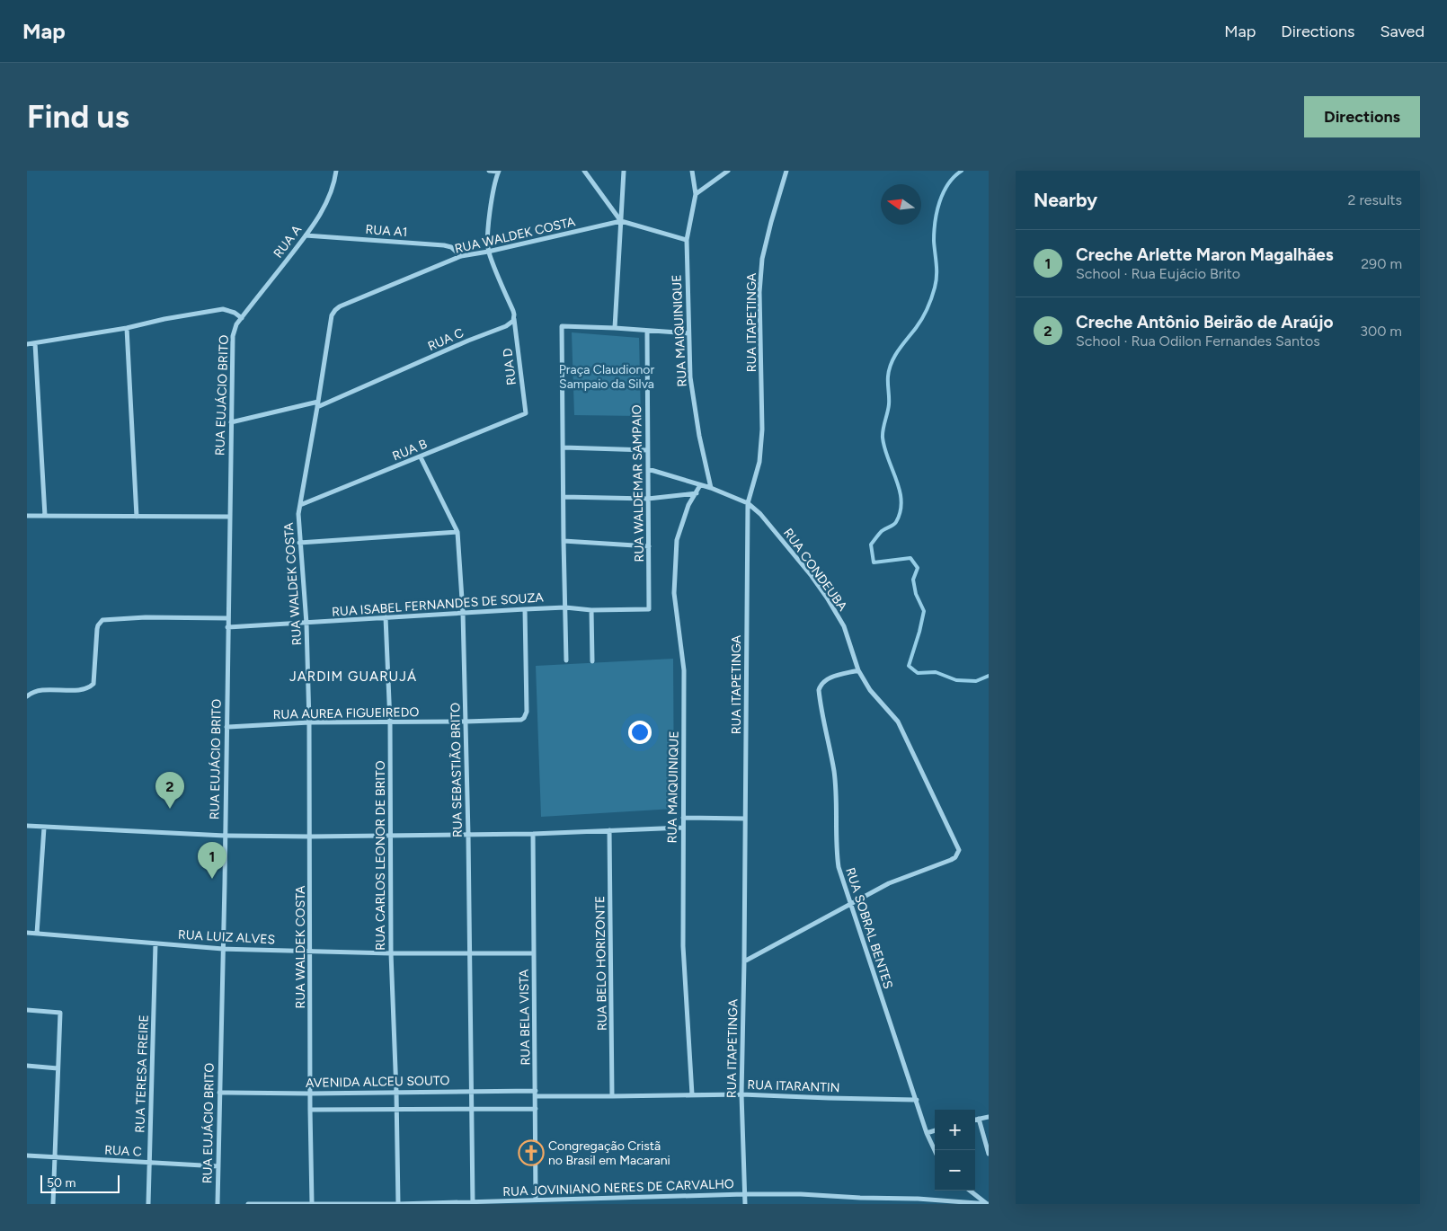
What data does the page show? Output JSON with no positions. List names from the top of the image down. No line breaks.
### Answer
{"streets":{"street":["RUA A1","RUA WALDEK COSTA","RUA A","RUA ITAPETINGA","RUA MAIQUINIQUE","RUA C","RUA D","RUA EUJÁCIO BRITO","RUA B","RUA WALDEMAR SAMPAIO","RUA CONDEUBA","RUA ISABEL FERNANDES DE SOUZA","RUA AUREA FIGUEIREDO","RUA SEBASTIÃO BRITO","RUA CARLOS LEONOR DE BRITO","RUA SOBRAL BENTES","RUA LUIZ ALVES","RUA BELO HORIZONTE","RUA BELA VISTA","RUA TERESA FREIRE","AVENIDA ALCEU SOUTO","RUA ITARANTIN","RUA JOVINIANO NERES DE CARVALHO"]},"crossings":[["RUA A1","RUA WALDEK COSTA"],["RUA A1","RUA A"],["RUA WALDEK COSTA","RUA MAIQUINIQUE"],["RUA WALDEK COSTA","RUA C"],["RUA WALDEK COSTA","RUA B"],["RUA WALDEK COSTA","RUA ISABEL FERNANDES DE SOUZA"],["RUA WALDEK COSTA","RUA AUREA FIGUEIREDO"],["RUA WALDEK COSTA","RUA LUIZ ALVES"],["RUA WALDEK COSTA","AVENIDA ALCEU SOUTO"],["RUA WALDEK COSTA","RUA JOVINIANO NERES DE CARVALHO"],["RUA A","RUA EUJÁCIO BRITO"],["RUA ITAPETINGA","RUA CONDEUBA"],["RUA ITAPETINGA","RUA ITARANTIN"],["RUA ITAPETINGA","RUA JOVINIANO NERES DE CARVALHO"],["RUA MAIQUINIQUE","RUA ITARANTIN"],["RUA C","RUA D"],["RUA C","RUA EUJÁCIO BRITO"],["RUA C","RUA TERESA FREIRE"],["RUA D","RUA B"],["RUA EUJÁCIO BRITO","RUA ISABEL FERNANDES DE SOUZA"],["RUA EUJÁCIO BRITO","RUA AUREA FIGUEIREDO"],["RUA EUJÁCIO BRITO","RUA LUIZ ALVES"],["RUA EUJÁCIO BRITO","AVENIDA ALCEU SOUTO"],["RUA B","RUA SEBASTIÃO BRITO"],["RUA WALDEMAR SAMPAIO","RUA ISABEL FERNANDES DE SOUZA"],["RUA CONDEUBA","RUA SOBRAL BENTES"],["RUA ISABEL FERNANDES DE SOUZA","RUA AUREA FIGUEIREDO"],["RUA ISABEL FERNANDES DE SOUZA","RUA SEBASTIÃO BRITO"],["RUA ISABEL FERNANDES DE SOUZA","RUA CARLOS LEONOR DE BRITO"],["RUA AUREA FIGUEIREDO","RUA SEBASTIÃO BRITO"],["RUA AUREA FIGUEIREDO","RUA CARLOS LEONOR DE BRITO"],["RUA SEBASTIÃO BRITO","RUA LUIZ ALVES"],["RUA SEBASTIÃO BRITO","AVENIDA ALCEU SOUTO"],["RUA SEBASTIÃO BRITO","RUA JOVINIANO NERES DE CARVALHO"],["RUA CARLOS LEONOR DE BRITO","RUA LUIZ ALVES"],["RUA CARLOS LEONOR DE BRITO","AVENIDA ALCEU SOUTO"],["RUA CARLOS LEONOR DE BRITO","RUA JOVINIANO NERES DE CARVALHO"],["RUA SOBRAL BENTES","RUA ITARANTIN"],["RUA LUIZ ALVES","RUA BELA VISTA"],["RUA LUIZ ALVES","RUA TERESA FREIRE"],["RUA BELO HORIZONTE","RUA ITARANTIN"],["RUA BELA VISTA","AVENIDA ALCEU SOUTO"],["RUA BELA VISTA","RUA ITARANTIN"],["RUA BELA VISTA","RUA JOVINIANO NERES DE CARVALHO"],["AVENIDA ALCEU SOUTO","RUA ITARANTIN"]],"districts":["JARDIM GUARUJÁ"],"parks":["Praça Claudionor Sampaio da Silva"],"places":{"church":["Congregação Cristã no Brasil em Macarani"]},"scale_bar":"50 m","north":"left","page":{"header":"Map","nav":["Map","Directions","Saved"],"buttons":"Directions","title":"Find us","heading":["Nearby","2 results"],"list":[{"mark":"1","name":"Creche Arlette Maron Magalhães","note":"School · Rua Eujácio Brito","value":"290 m"},{"mark":"2","name":"Creche Antônio Beirão de Araújo","note":"School · Rua Odilon Fernandes Santos","value":"300 m"}],"pins":["2","1"],"map_buttons":["+","−"],"scale":"50 m"}}
